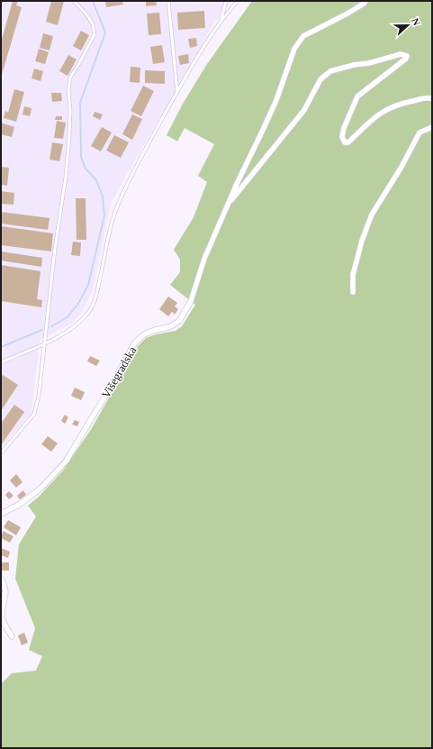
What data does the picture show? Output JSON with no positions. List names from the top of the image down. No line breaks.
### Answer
{"streets":{"street":["Višegradska"]},"north":"right"}
